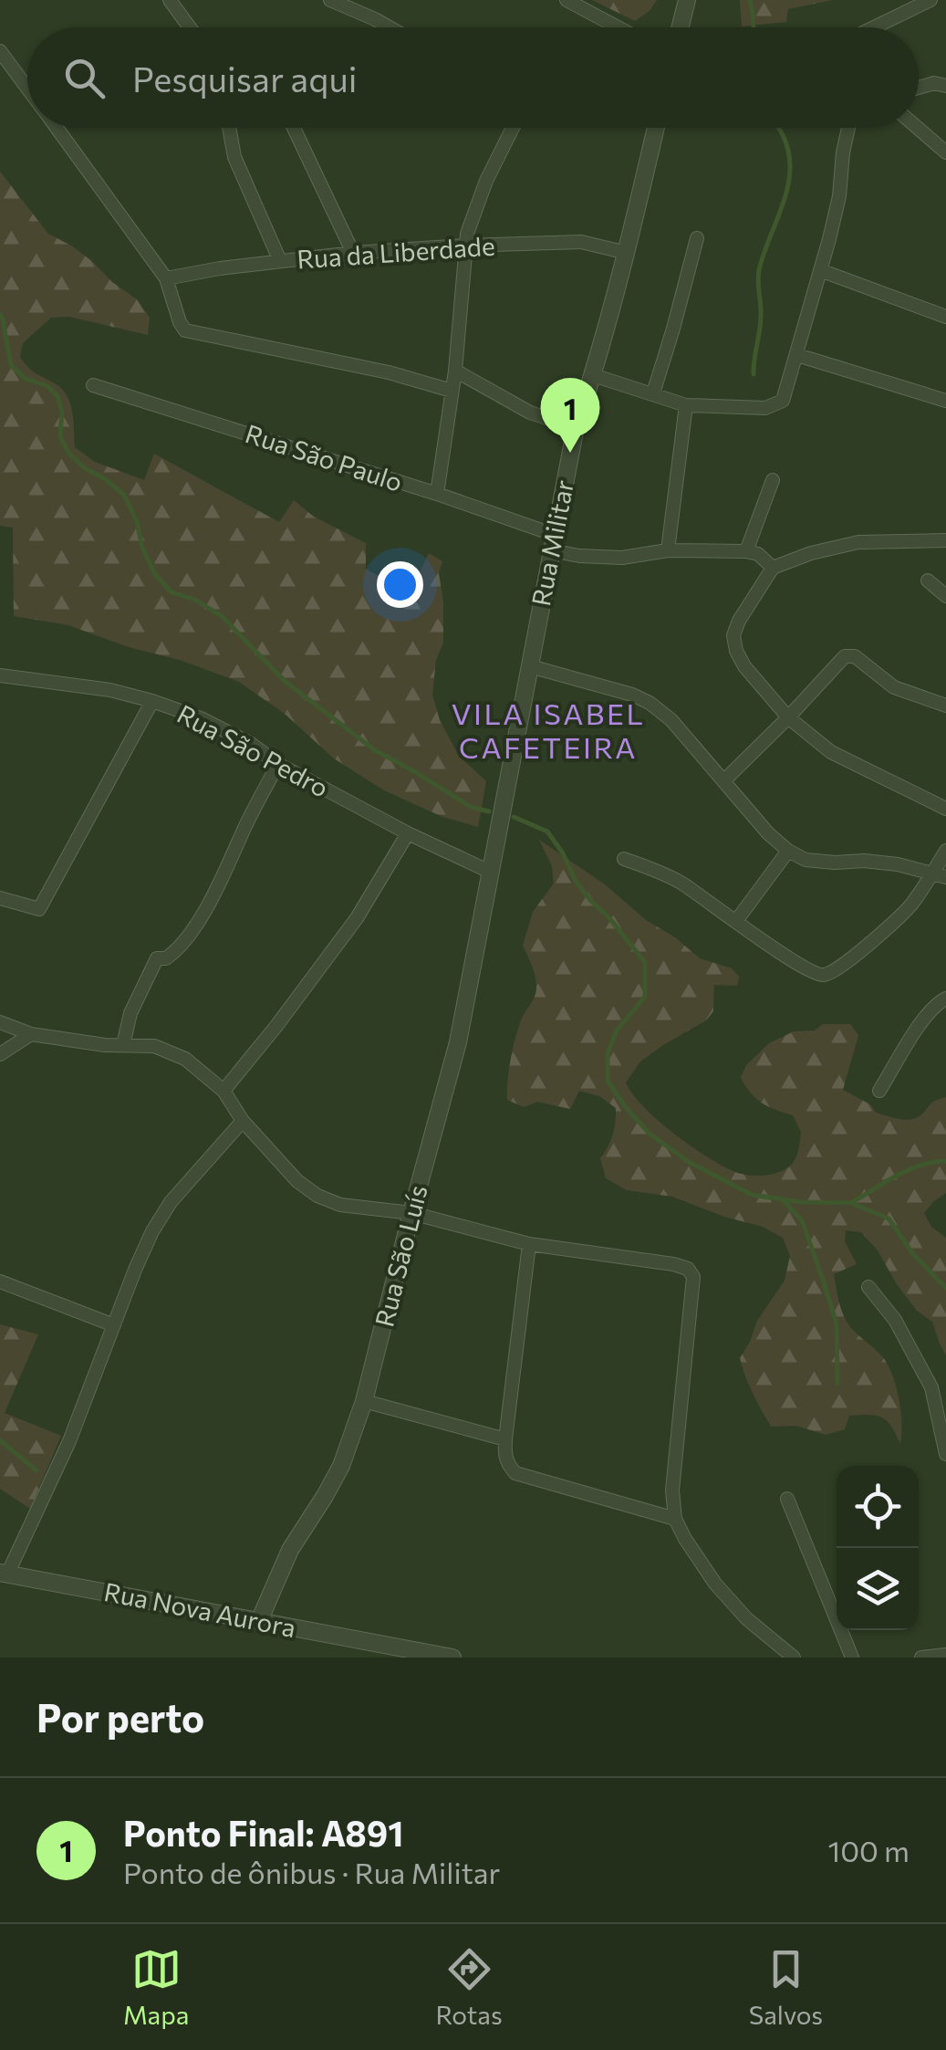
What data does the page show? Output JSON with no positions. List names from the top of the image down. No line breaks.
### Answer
{"streets":{"street":["Rua da Liberdade","Rua São Paulo","Rua Militar","Rua São Pedro","Rua São Luís","Rua Nova Aurora"]},"crossings":[["Rua da Liberdade","Rua Militar"],["Rua São Paulo","Rua Militar"],["Rua Militar","Rua São Pedro"],["Rua Militar","Rua São Luís"],["Rua São Pedro","Rua São Luís"],["Rua São Luís","Rua Nova Aurora"]],"districts":["VILA ISABEL CAFETEIRA"],"page":{"search":"Pesquisar aqui","pins":"1","heading":"Por perto","list":[{"mark":"1","name":"Ponto Final: A891","note":"Ponto de ônibus · Rua Militar","value":"100 m"}],"nav":["Mapa","Rotas","Salvos"]}}
